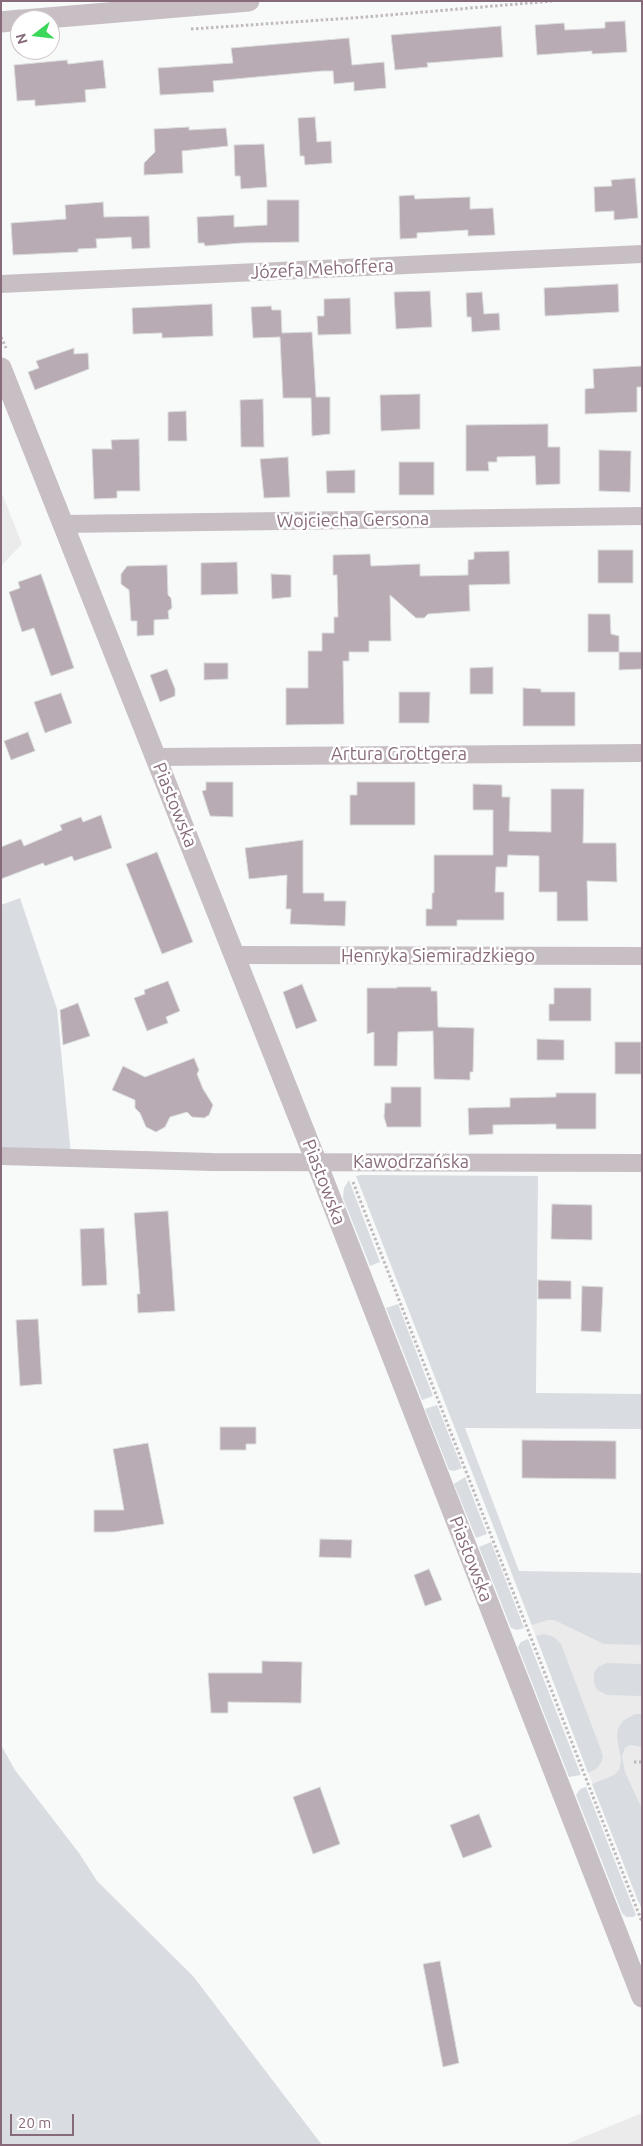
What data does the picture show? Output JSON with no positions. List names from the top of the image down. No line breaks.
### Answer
{"streets":{"street":["Józefa Mehoffera","Wojciecha Gersona","Artura Grottgera","Piastowska","Henryka Siemiradzkiego","Kawodrzańska"]},"crossings":[["Wojciecha Gersona","Piastowska"],["Artura Grottgera","Piastowska"],["Piastowska","Henryka Siemiradzkiego"],["Piastowska","Kawodrzańska"]],"scale_bar":"20 m","north":"left"}
